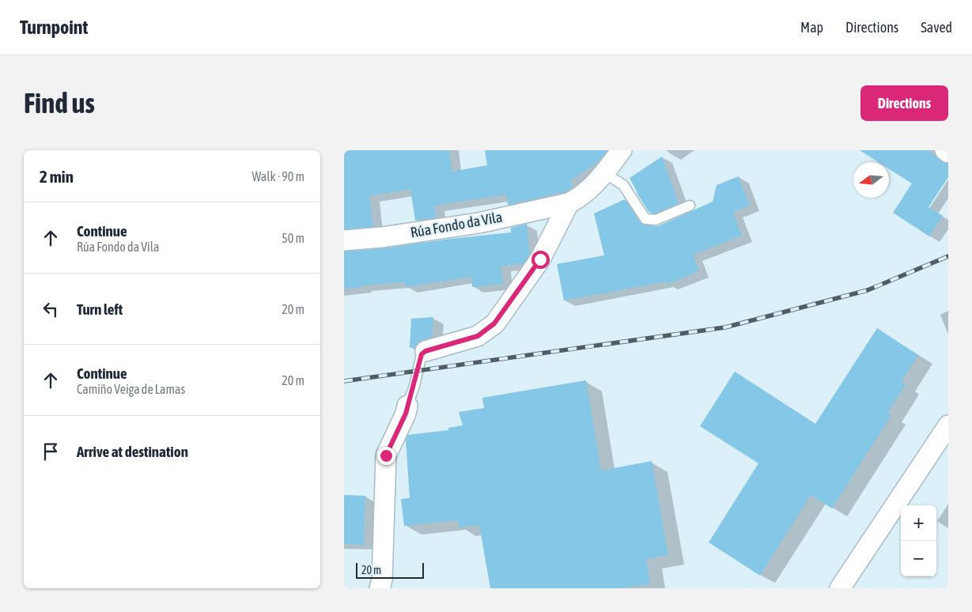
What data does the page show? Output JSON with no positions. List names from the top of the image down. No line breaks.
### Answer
{"streets":{"street":["Rúa Fondo da Vila"]},"scale_bar":"20 m","north":"left","page":{"header":"Turnpoint","nav":["Map","Directions","Saved"],"buttons":"Directions","title":"Find us","heading":["2 min","Walk · 90 m"],"list":[["Continue","Rúa Fondo da Vila","50 m"],["Turn left","20 m"],["Continue","Camiño Veiga de Lamas","20 m"],"Arrive at destination"],"map_buttons":["+","−"],"scale":"20 m"}}
